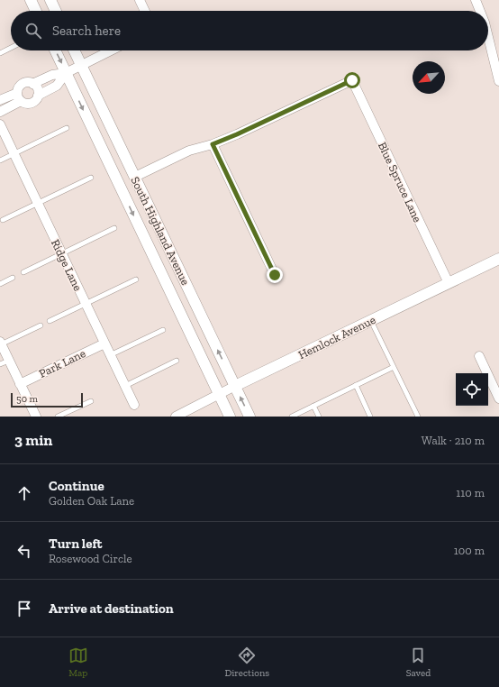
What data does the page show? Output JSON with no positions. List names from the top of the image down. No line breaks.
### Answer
{"streets":{"street":["Blue Spruce Lane","South Highland Avenue","Ridge Lane","Hemlock Avenue","Park Lane"]},"crossings":[["Blue Spruce Lane","Hemlock Avenue"],["South Highland Avenue","Hemlock Avenue"],["Ridge Lane","Park Lane"]],"scale_bar":"50 m","north":"bottom left","page":{"search":"Search here","scale":"50 m","heading":["3 min","Walk · 210 m"],"list":[["Continue","Golden Oak Lane","110 m"],["Turn left","Rosewood Circle","100 m"],"Arrive at destination"],"nav":["Map","Directions","Saved"]}}
